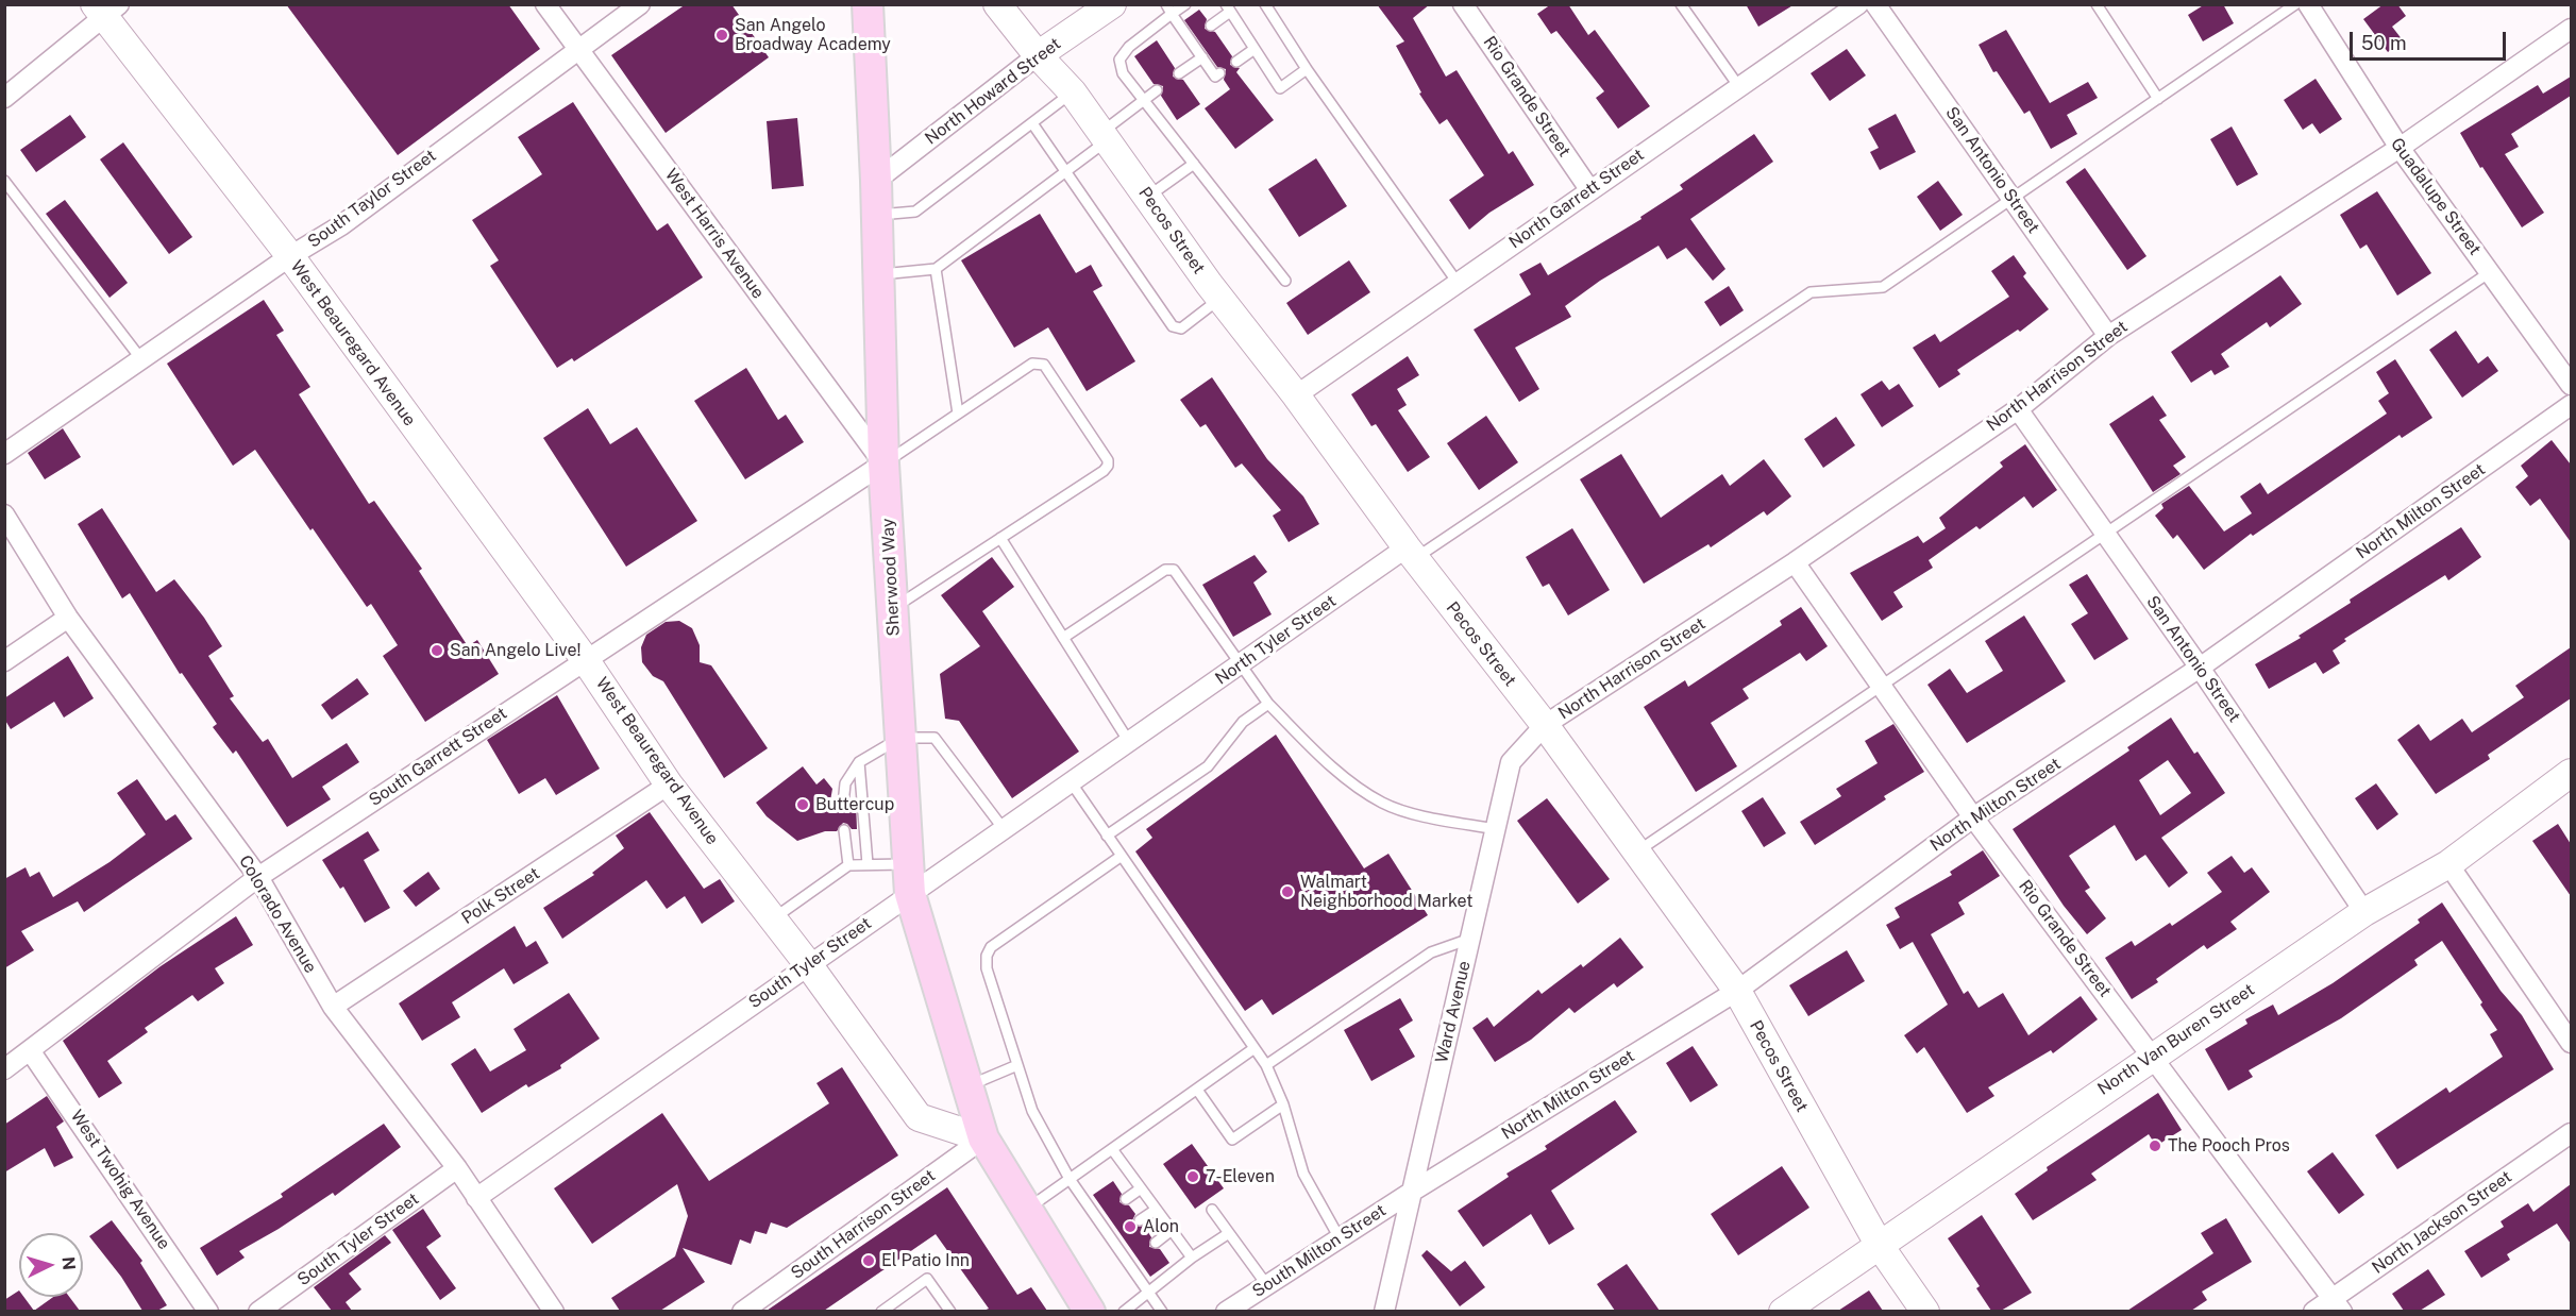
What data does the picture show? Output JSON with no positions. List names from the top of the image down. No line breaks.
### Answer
{"streets":{"main road":["Sherwood Way"],"street":["North Howard Street","Rio Grande Street","San Antonio Street","Guadalupe Street","South Taylor Street","North Garrett Street","Pecos Street","West Harris Avenue","West Beauregard Avenue","North Harrison Street","North Milton Street","North Tyler Street","South Garrett Street","Polk Street","Colorado Avenue","South Tyler Street","Ward Avenue","North Van Buren Street","West Twohig Avenue","North Jackson Street","South Harrison Street","South Milton Street"]},"crossings":[["North Howard Street","Pecos Street"],["North Howard Street","Sherwood Way"],["Rio Grande Street","North Garrett Street"],["Rio Grande Street","North Harrison Street"],["Rio Grande Street","North Milton Street"],["Rio Grande Street","North Van Buren Street"],["Rio Grande Street","North Jackson Street"],["San Antonio Street","North Harrison Street"],["San Antonio Street","North Milton Street"],["San Antonio Street","North Van Buren Street"],["Guadalupe Street","North Harrison Street"],["South Taylor Street","West Harris Avenue"],["South Taylor Street","West Beauregard Avenue"],["North Garrett Street","Pecos Street"],["Pecos Street","North Harrison Street"],["Pecos Street","North Milton Street"],["Pecos Street","North Tyler Street"],["Pecos Street","Ward Avenue"],["Pecos Street","North Van Buren Street"],["West Harris Avenue","Sherwood Way"],["West Harris Avenue","South Garrett Street"],["West Beauregard Avenue","Sherwood Way"],["West Beauregard Avenue","South Garrett Street"],["West Beauregard Avenue","Polk Street"],["West Beauregard Avenue","South Tyler Street"],["West Beauregard Avenue","South Harrison Street"],["North Harrison Street","Ward Avenue"],["North Milton Street","Ward Avenue"],["North Milton Street","South Milton Street"],["Sherwood Way","South Garrett Street"],["Sherwood Way","South Tyler Street"],["Sherwood Way","South Harrison Street"],["North Tyler Street","South Tyler Street"],["South Garrett Street","Colorado Avenue"],["South Garrett Street","West Twohig Avenue"],["Polk Street","Colorado Avenue"],["Colorado Avenue","South Tyler Street"],["Ward Avenue","South Milton Street"]],"places":["San Angelo Broadway Academy","San Angelo Live!","Buttercup","Walmart Neighborhood Market","The Pooch Pros","7-Eleven","Alon","El Patio Inn"],"scale_bar":"50 m","north":"right"}
